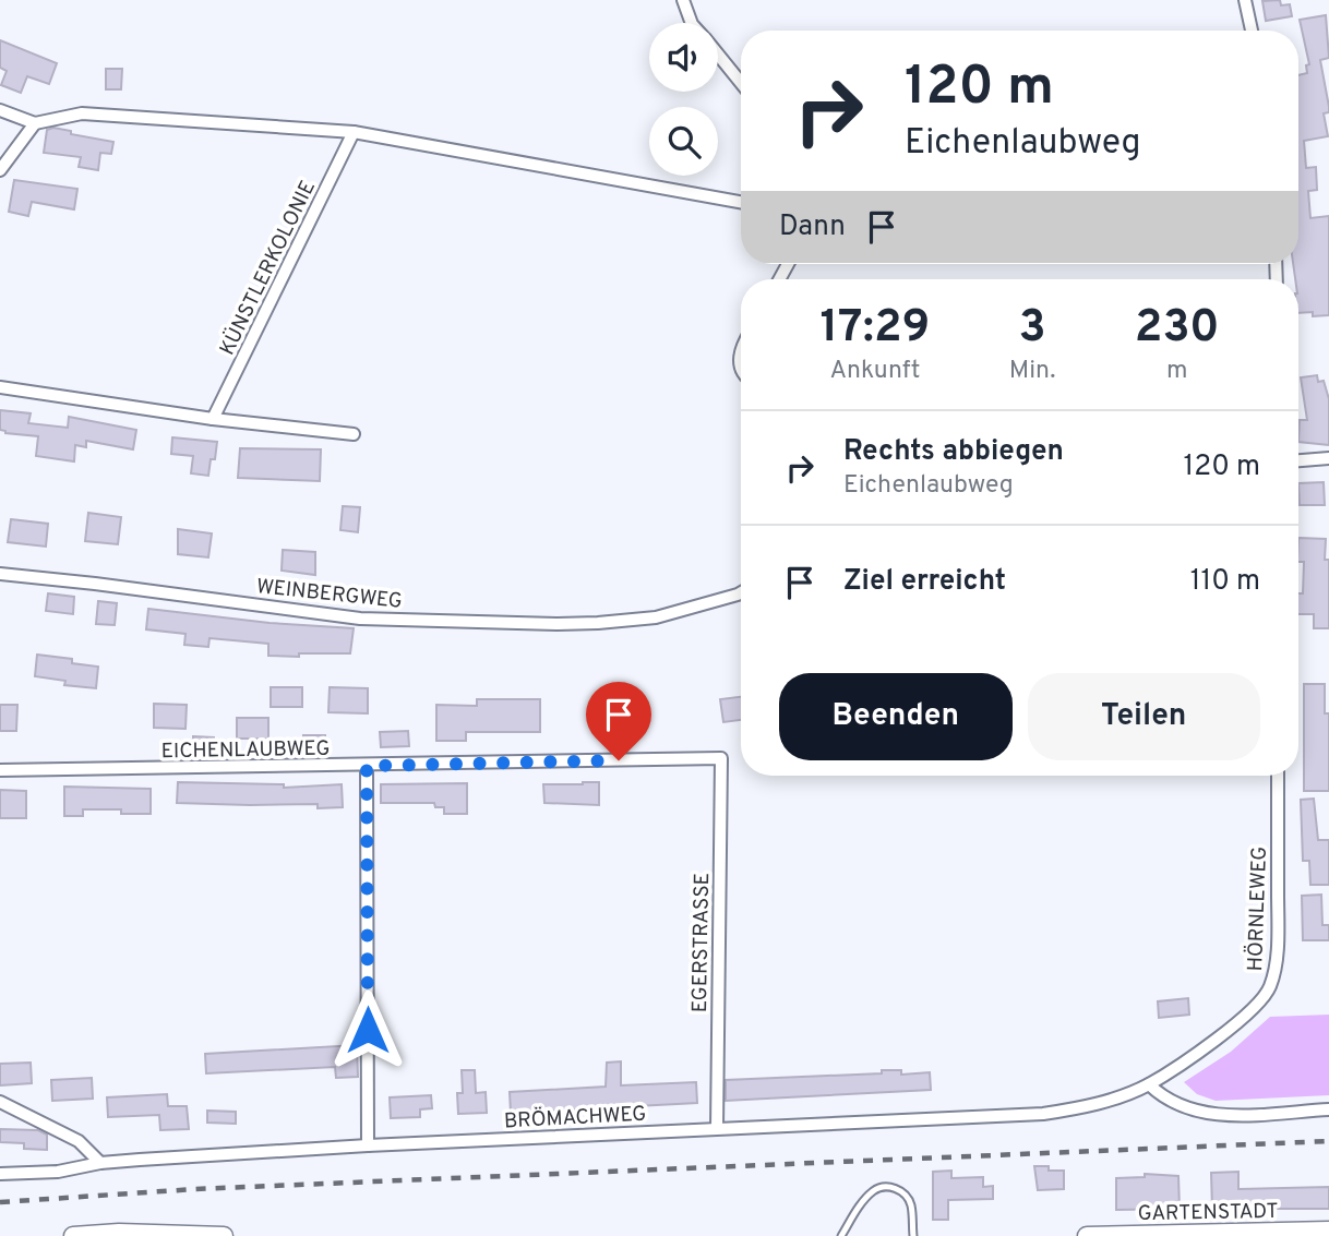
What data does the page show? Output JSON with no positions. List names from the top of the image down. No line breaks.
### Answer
{"streets":{"street":["KÜNSTLERKOLONIE","WEINBERGWEG","EICHENLAUBWEG","HÖRNLEWEG","EGERSTRASSE","BRÖMACHWEG","GARTENSTADT"]},"crossings":[["EICHENLAUBWEG","EGERSTRASSE"],["HÖRNLEWEG","BRÖMACHWEG"],["EGERSTRASSE","BRÖMACHWEG"]],"page":{"turn":["120 m","Eichenlaubweg"],"then":"Dann","eta":["17:29","Ankunft","3","Min.","230","m"],"list":[{"name":"Rechts abbiegen","note":"Eichenlaubweg","value":"120 m"},{"name":"Ziel erreicht","value":"110 m"}],"buttons":["Beenden","Teilen"]}}
